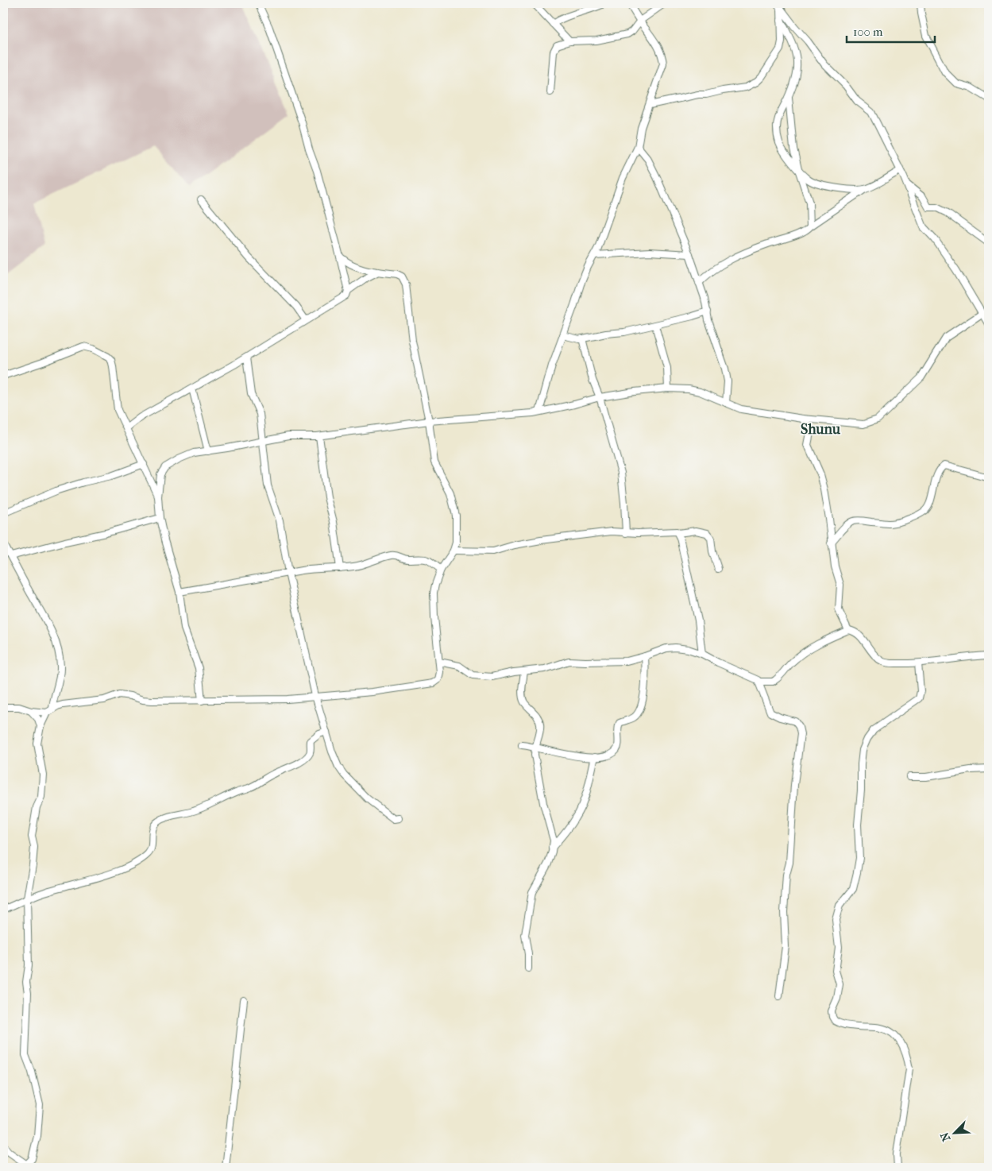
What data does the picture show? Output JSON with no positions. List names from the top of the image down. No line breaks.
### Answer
{"districts":["Shunu"],"scale_bar":"100 m","north":"bottom left"}
